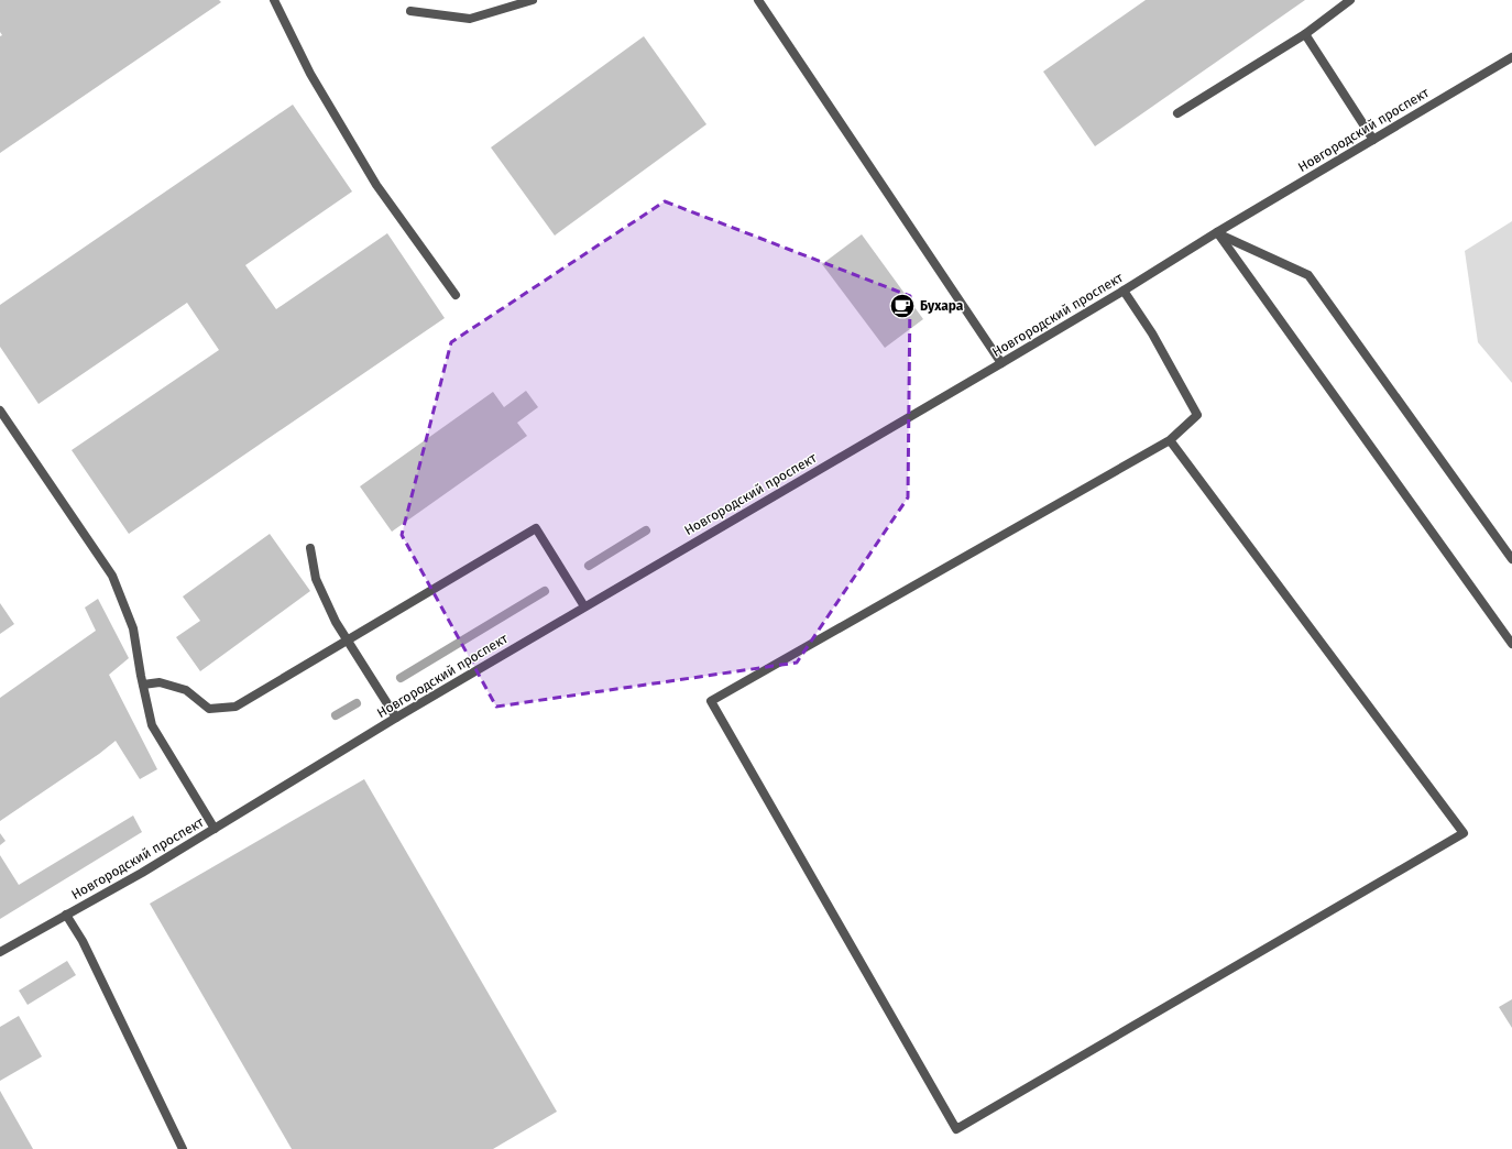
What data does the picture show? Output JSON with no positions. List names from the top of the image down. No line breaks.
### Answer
{"streets":{"street":["Новгородский проспект"]},"places":{"cafe":["Бухара"]}}
